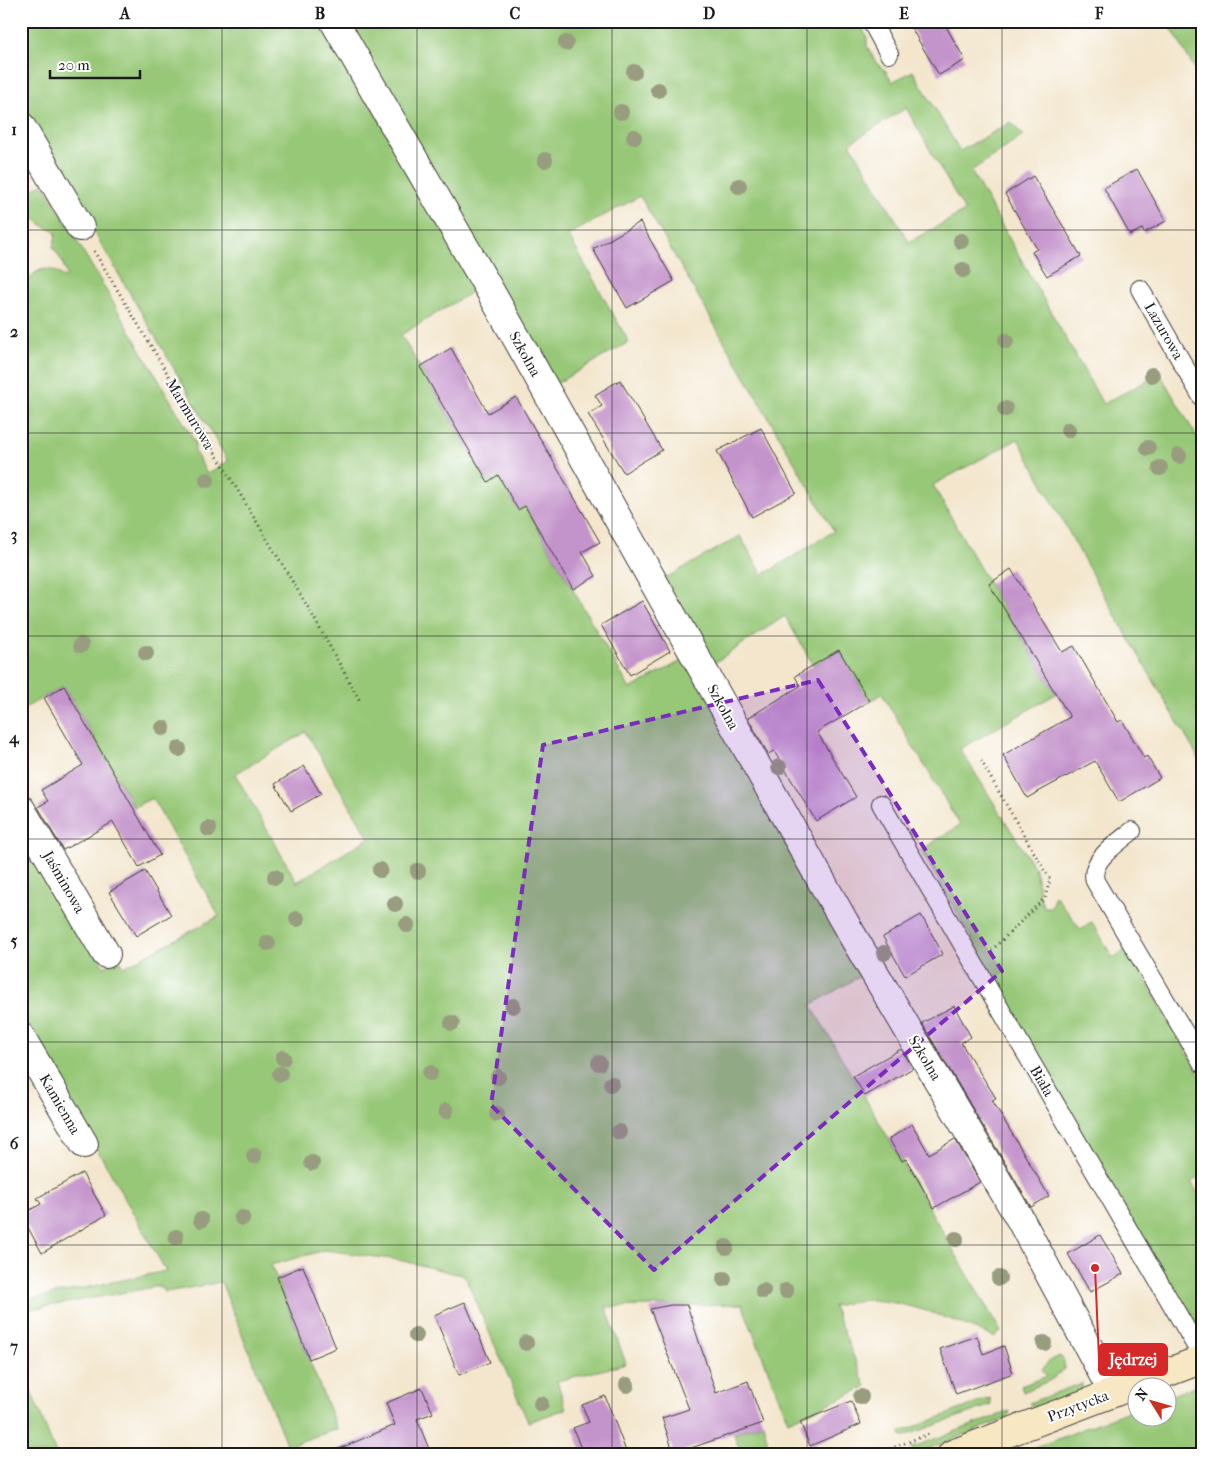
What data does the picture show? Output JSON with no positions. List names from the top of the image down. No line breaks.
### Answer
{"streets":{"main road":["Przytycka"],"street":["Szkolna","Jaśminowa","Kamienna"],"lane":["Lazurowa","Biała"],"path":["Marmurowa"]},"crossings":[["Szkolna","Przytycka"],["Biała","Przytycka"]],"places":["Jędrzej"],"scale_bar":"20 m","north":"top left","grid":{"columns":["A","B","C","D","E","F"],"rows":["1","2","3","4","5","6","7"]}}
